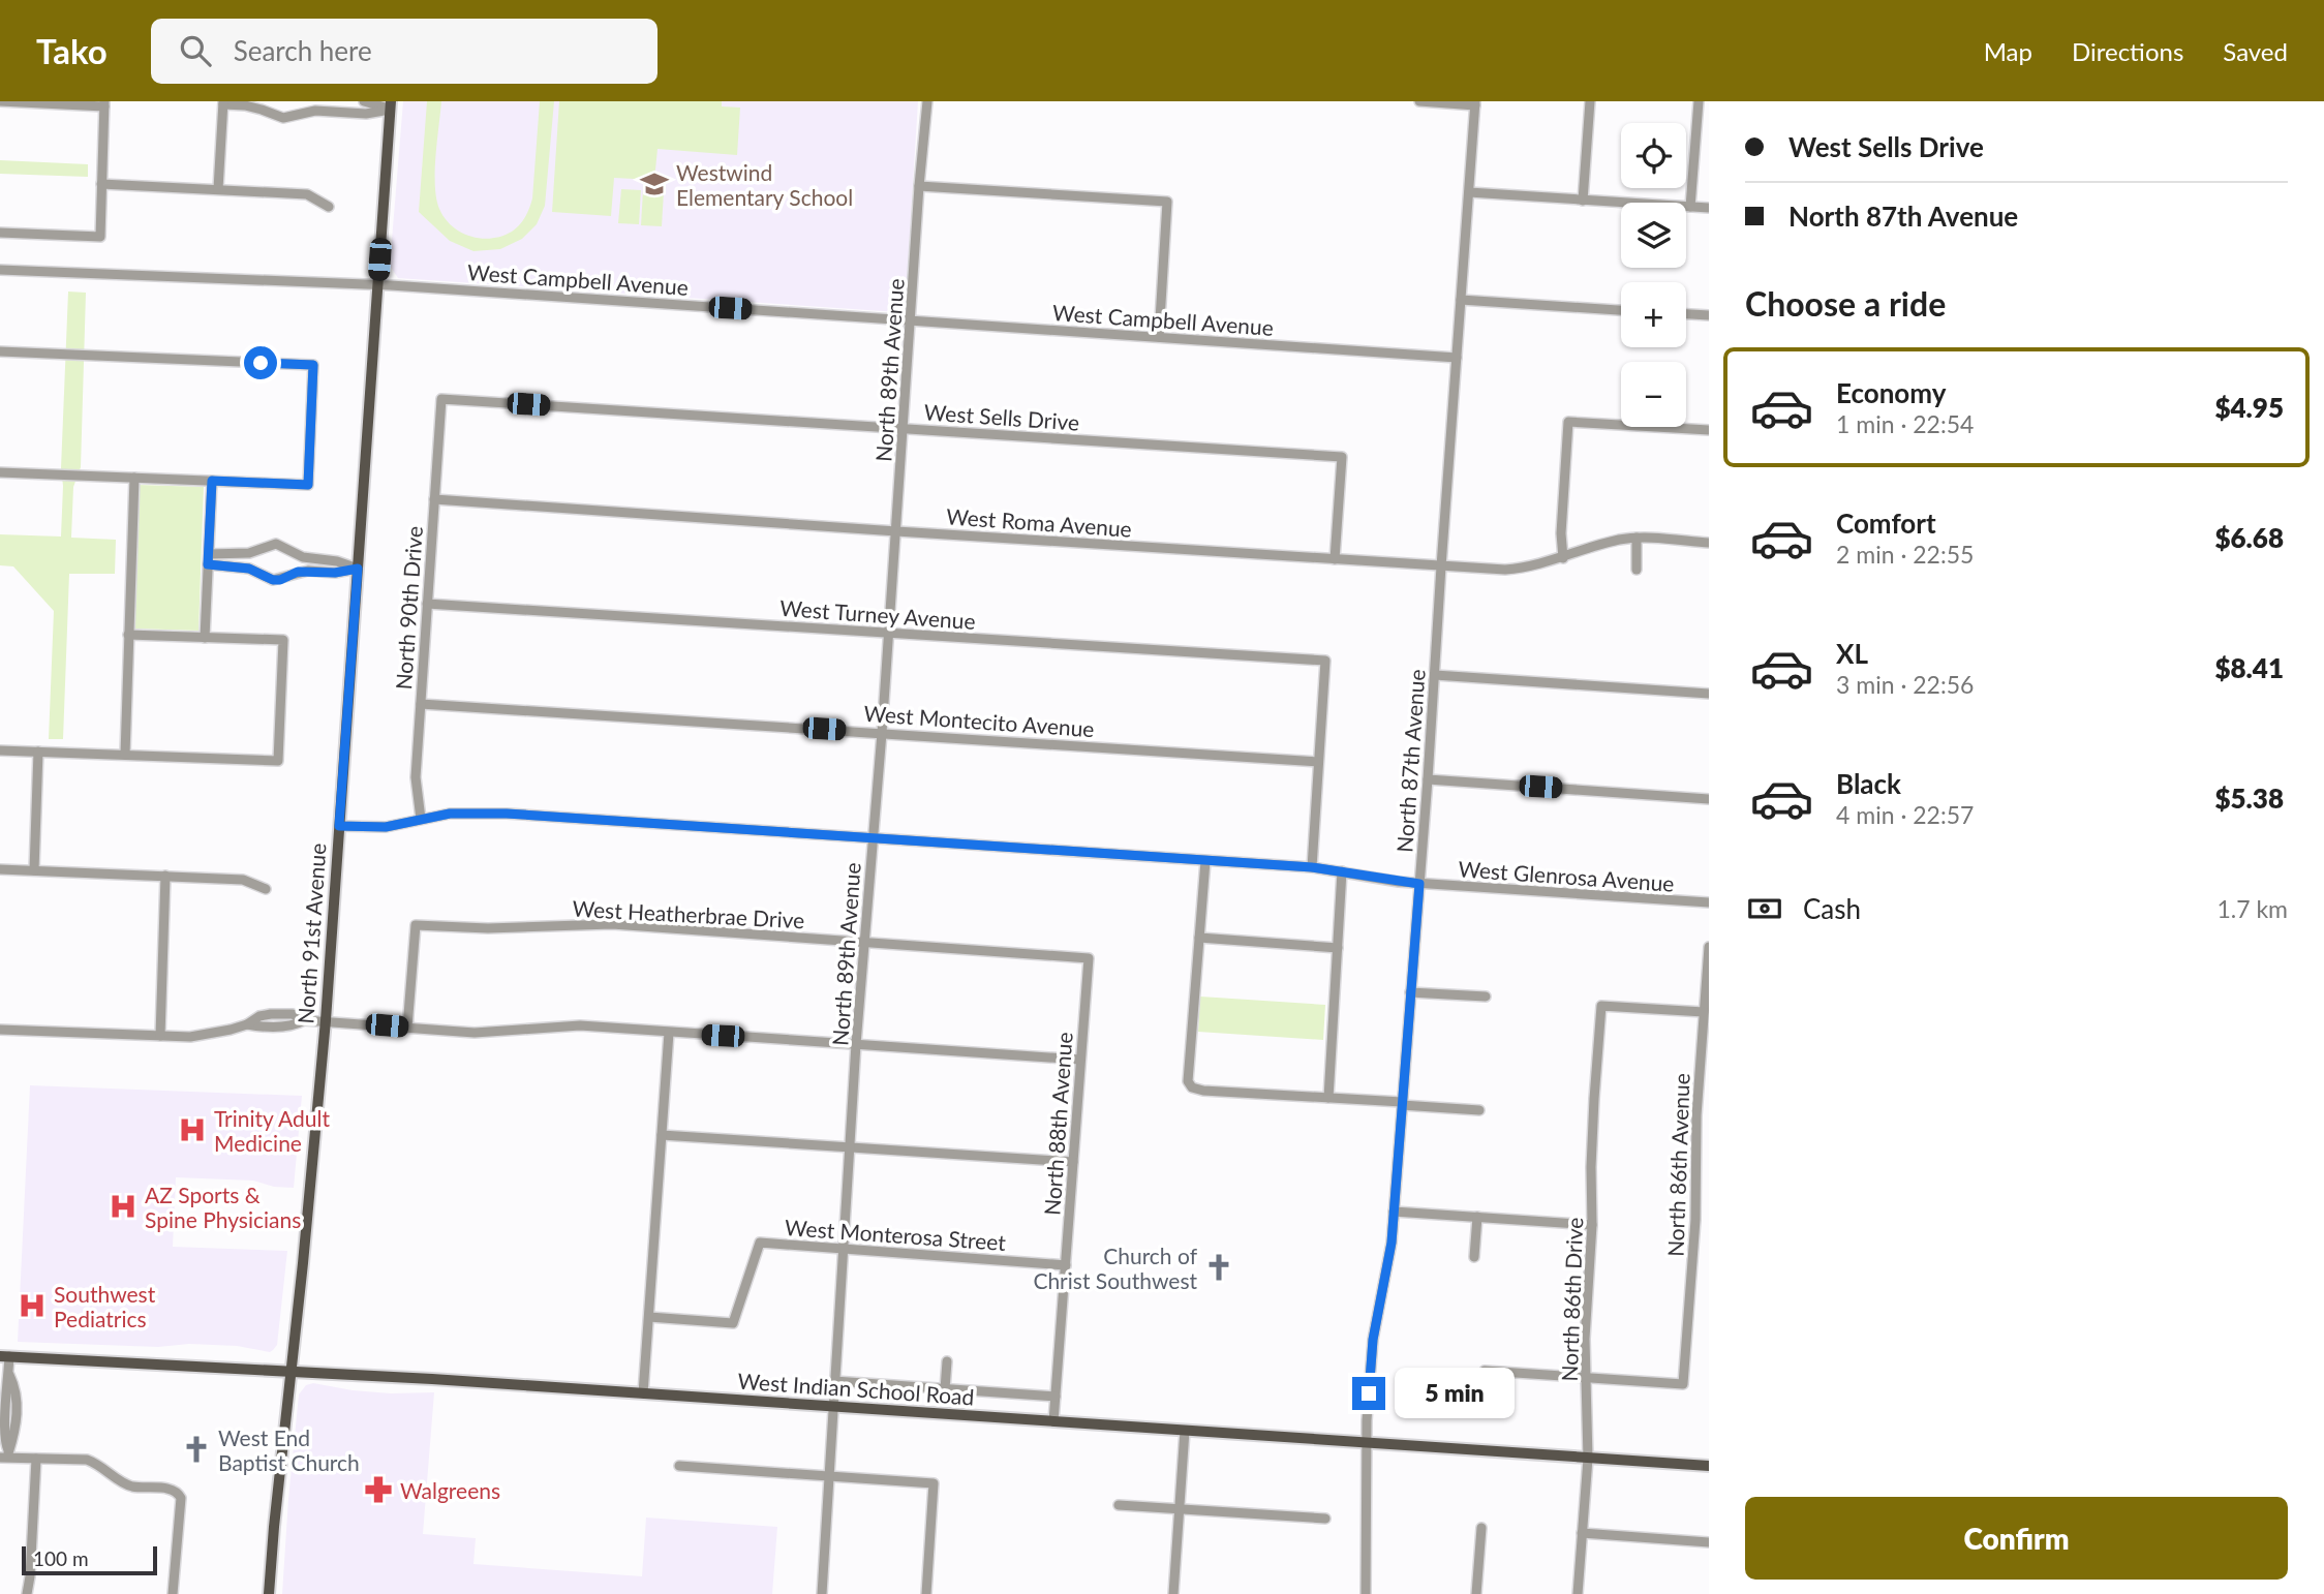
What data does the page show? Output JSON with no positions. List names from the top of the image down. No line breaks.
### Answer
{"streets":{"main road":["North 91st Avenue","West Indian School Road"],"street":["West Campbell Avenue","North 89th Avenue","West Sells Drive","West Roma Avenue","North 90th Drive","West Turney Avenue","West Montecito Avenue","North 87th Avenue","West Glenrosa Avenue","West Heatherbrae Drive","North 88th Avenue","North 86th Avenue","West Monterosa Street","North 86th Drive"]},"crossings":[["West Campbell Avenue","North 89th Avenue"],["West Campbell Avenue","North 87th Avenue"],["West Campbell Avenue","North 91st Avenue"],["North 89th Avenue","West Sells Drive"],["North 89th Avenue","West Roma Avenue"],["North 89th Avenue","West Turney Avenue"],["North 89th Avenue","West Montecito Avenue"],["North 89th Avenue","West Glenrosa Avenue"],["North 89th Avenue","West Heatherbrae Drive"],["North 89th Avenue","West Monterosa Street"],["North 89th Avenue","West Indian School Road"],["West Sells Drive","West Roma Avenue"],["West Sells Drive","North 90th Drive"],["West Roma Avenue","North 90th Drive"],["West Roma Avenue","North 87th Avenue"],["North 90th Drive","West Turney Avenue"],["North 90th Drive","West Montecito Avenue"],["North 90th Drive","West Glenrosa Avenue"],["West Turney Avenue","West Montecito Avenue"],["North 87th Avenue","West Glenrosa Avenue"],["North 87th Avenue","West Indian School Road"],["West Glenrosa Avenue","North 91st Avenue"],["West Heatherbrae Drive","North 88th Avenue"],["North 91st Avenue","West Indian School Road"],["North 88th Avenue","West Monterosa Street"],["North 88th Avenue","West Indian School Road"],["North 86th Avenue","North 86th Drive"],["North 86th Drive","West Indian School Road"]],"places":{"school or university":["Westwind Elementary School"],"hospital":["Trinity Adult Medicine","AZ Sports & Spine Physicians","Southwest Pediatrics"],"church":["Church of Christ Southwest","West End Baptist Church"],"pharmacy":["Walgreens"]},"scale_bar":"100 m","page":{"header":"Tako","search":"Search here","nav":["Map","Directions","Saved"],"banner":["West Sells Drive","North 87th Avenue"],"map_buttons":["+","−"],"heading":"Choose a ride","list":[{"name":"Economy","note":"1 min · 22:54","value":"$4.95"},{"name":"Comfort","note":"2 min · 22:55","value":"$6.68"},{"name":"XL","note":"3 min · 22:56","value":"$8.41"},{"name":"Black","note":"4 min · 22:57","value":"$5.38"}],"pay":["Cash","1.7 km"],"bubble":"5 min","buttons":"Confirm","scale":"100 m"}}
